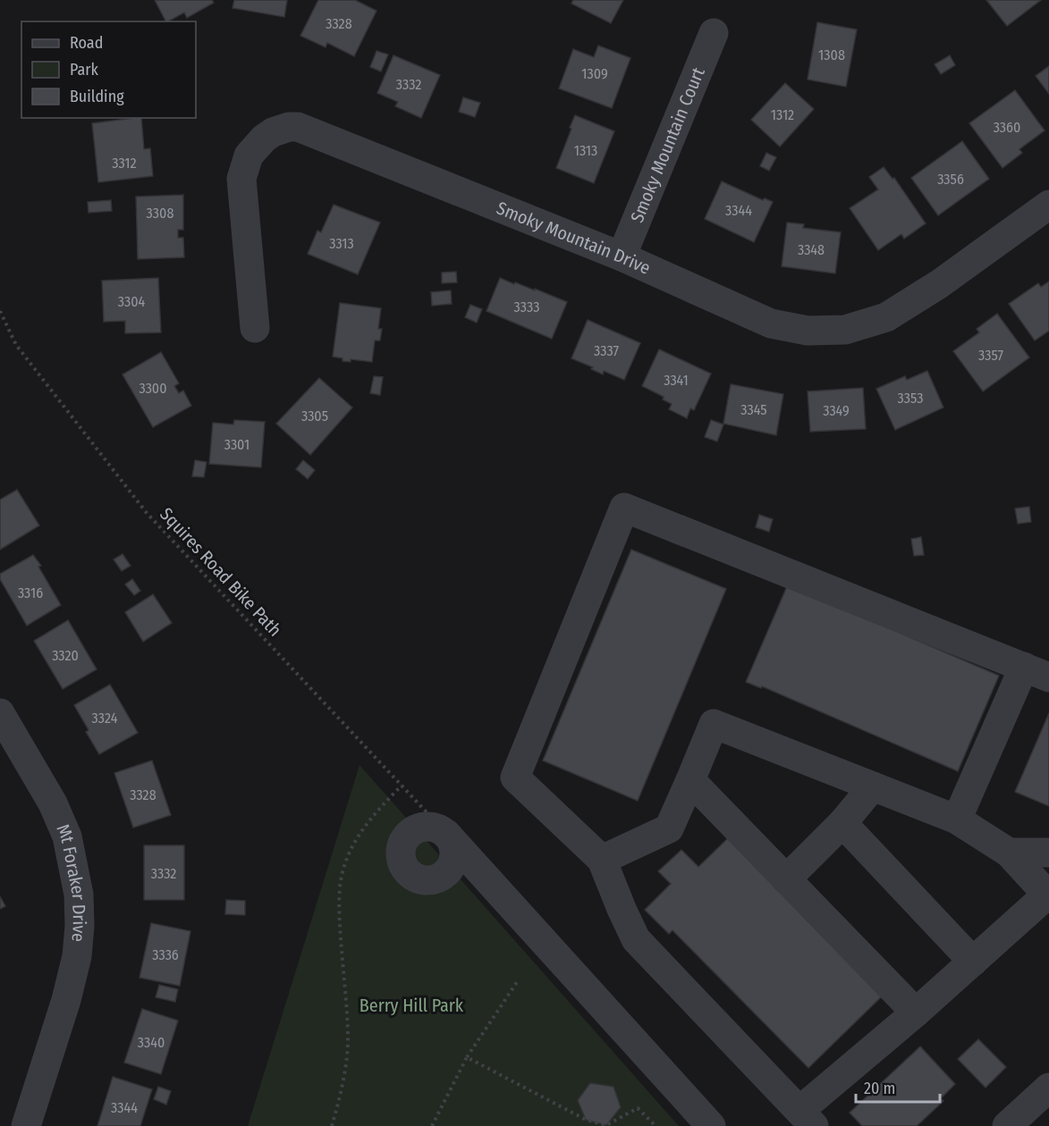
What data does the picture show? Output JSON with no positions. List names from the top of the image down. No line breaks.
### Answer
{"streets":{"street":["Smoky Mountain Court","Smoky Mountain Drive","Mt Foraker Drive"],"path":["Squires Road Bike Path"]},"crossings":[["Smoky Mountain Court","Smoky Mountain Drive"]],"parks":["Berry Hill Park"],"house_numbers":["3328","1308","1309","3332","1312","3360","1313","3312","3356","3344","3308","3313","3348","3304","3333","3337","3357","3341","3300","3353","3345","3349","3305","3301","3316","3320","3324","3328","3332","3336","3340","3344"],"legend":["Road","Park","Building"],"scale_bar":"20 m"}
